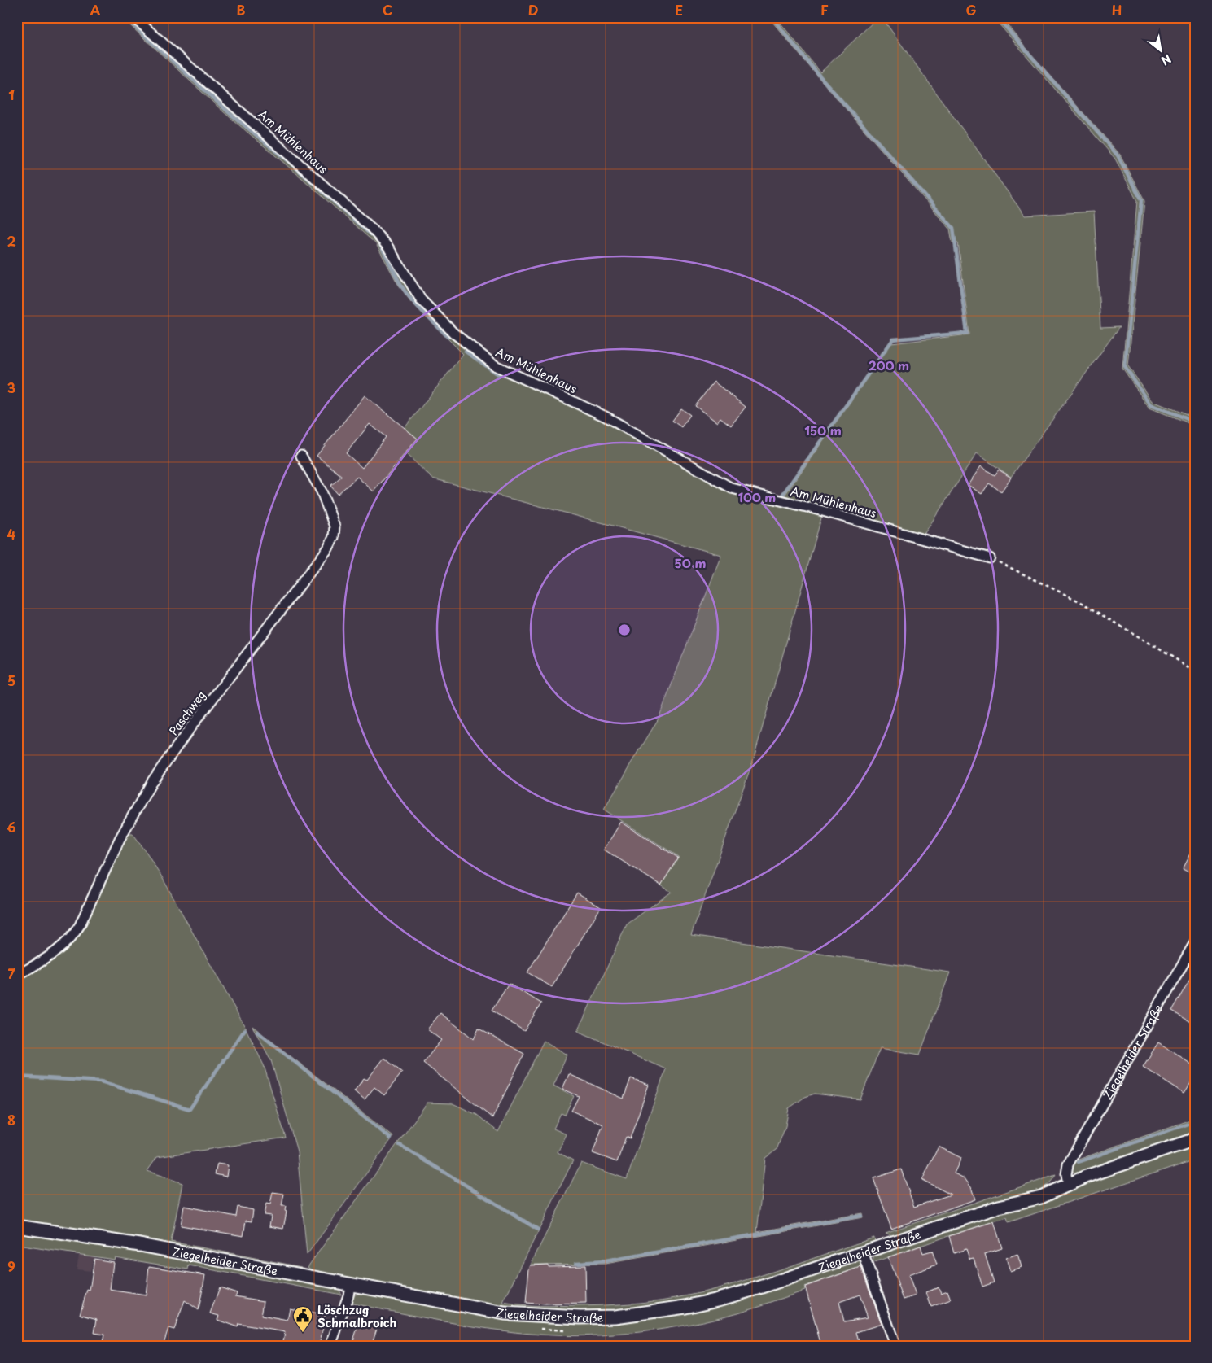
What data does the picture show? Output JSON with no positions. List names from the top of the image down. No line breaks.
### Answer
{"streets":{"street":["Am Mühlenhaus","Paschweg","Ziegelheider Straße"]},"places":{"public building":["Löschzug Schmalbroich"]},"north":"bottom right","grid":{"columns":["A","B","C","D","E","F","G","H"],"rows":["1","2","3","4","5","6","7","8","9"]},"rings":["200 m","150 m","100 m","50 m"]}
